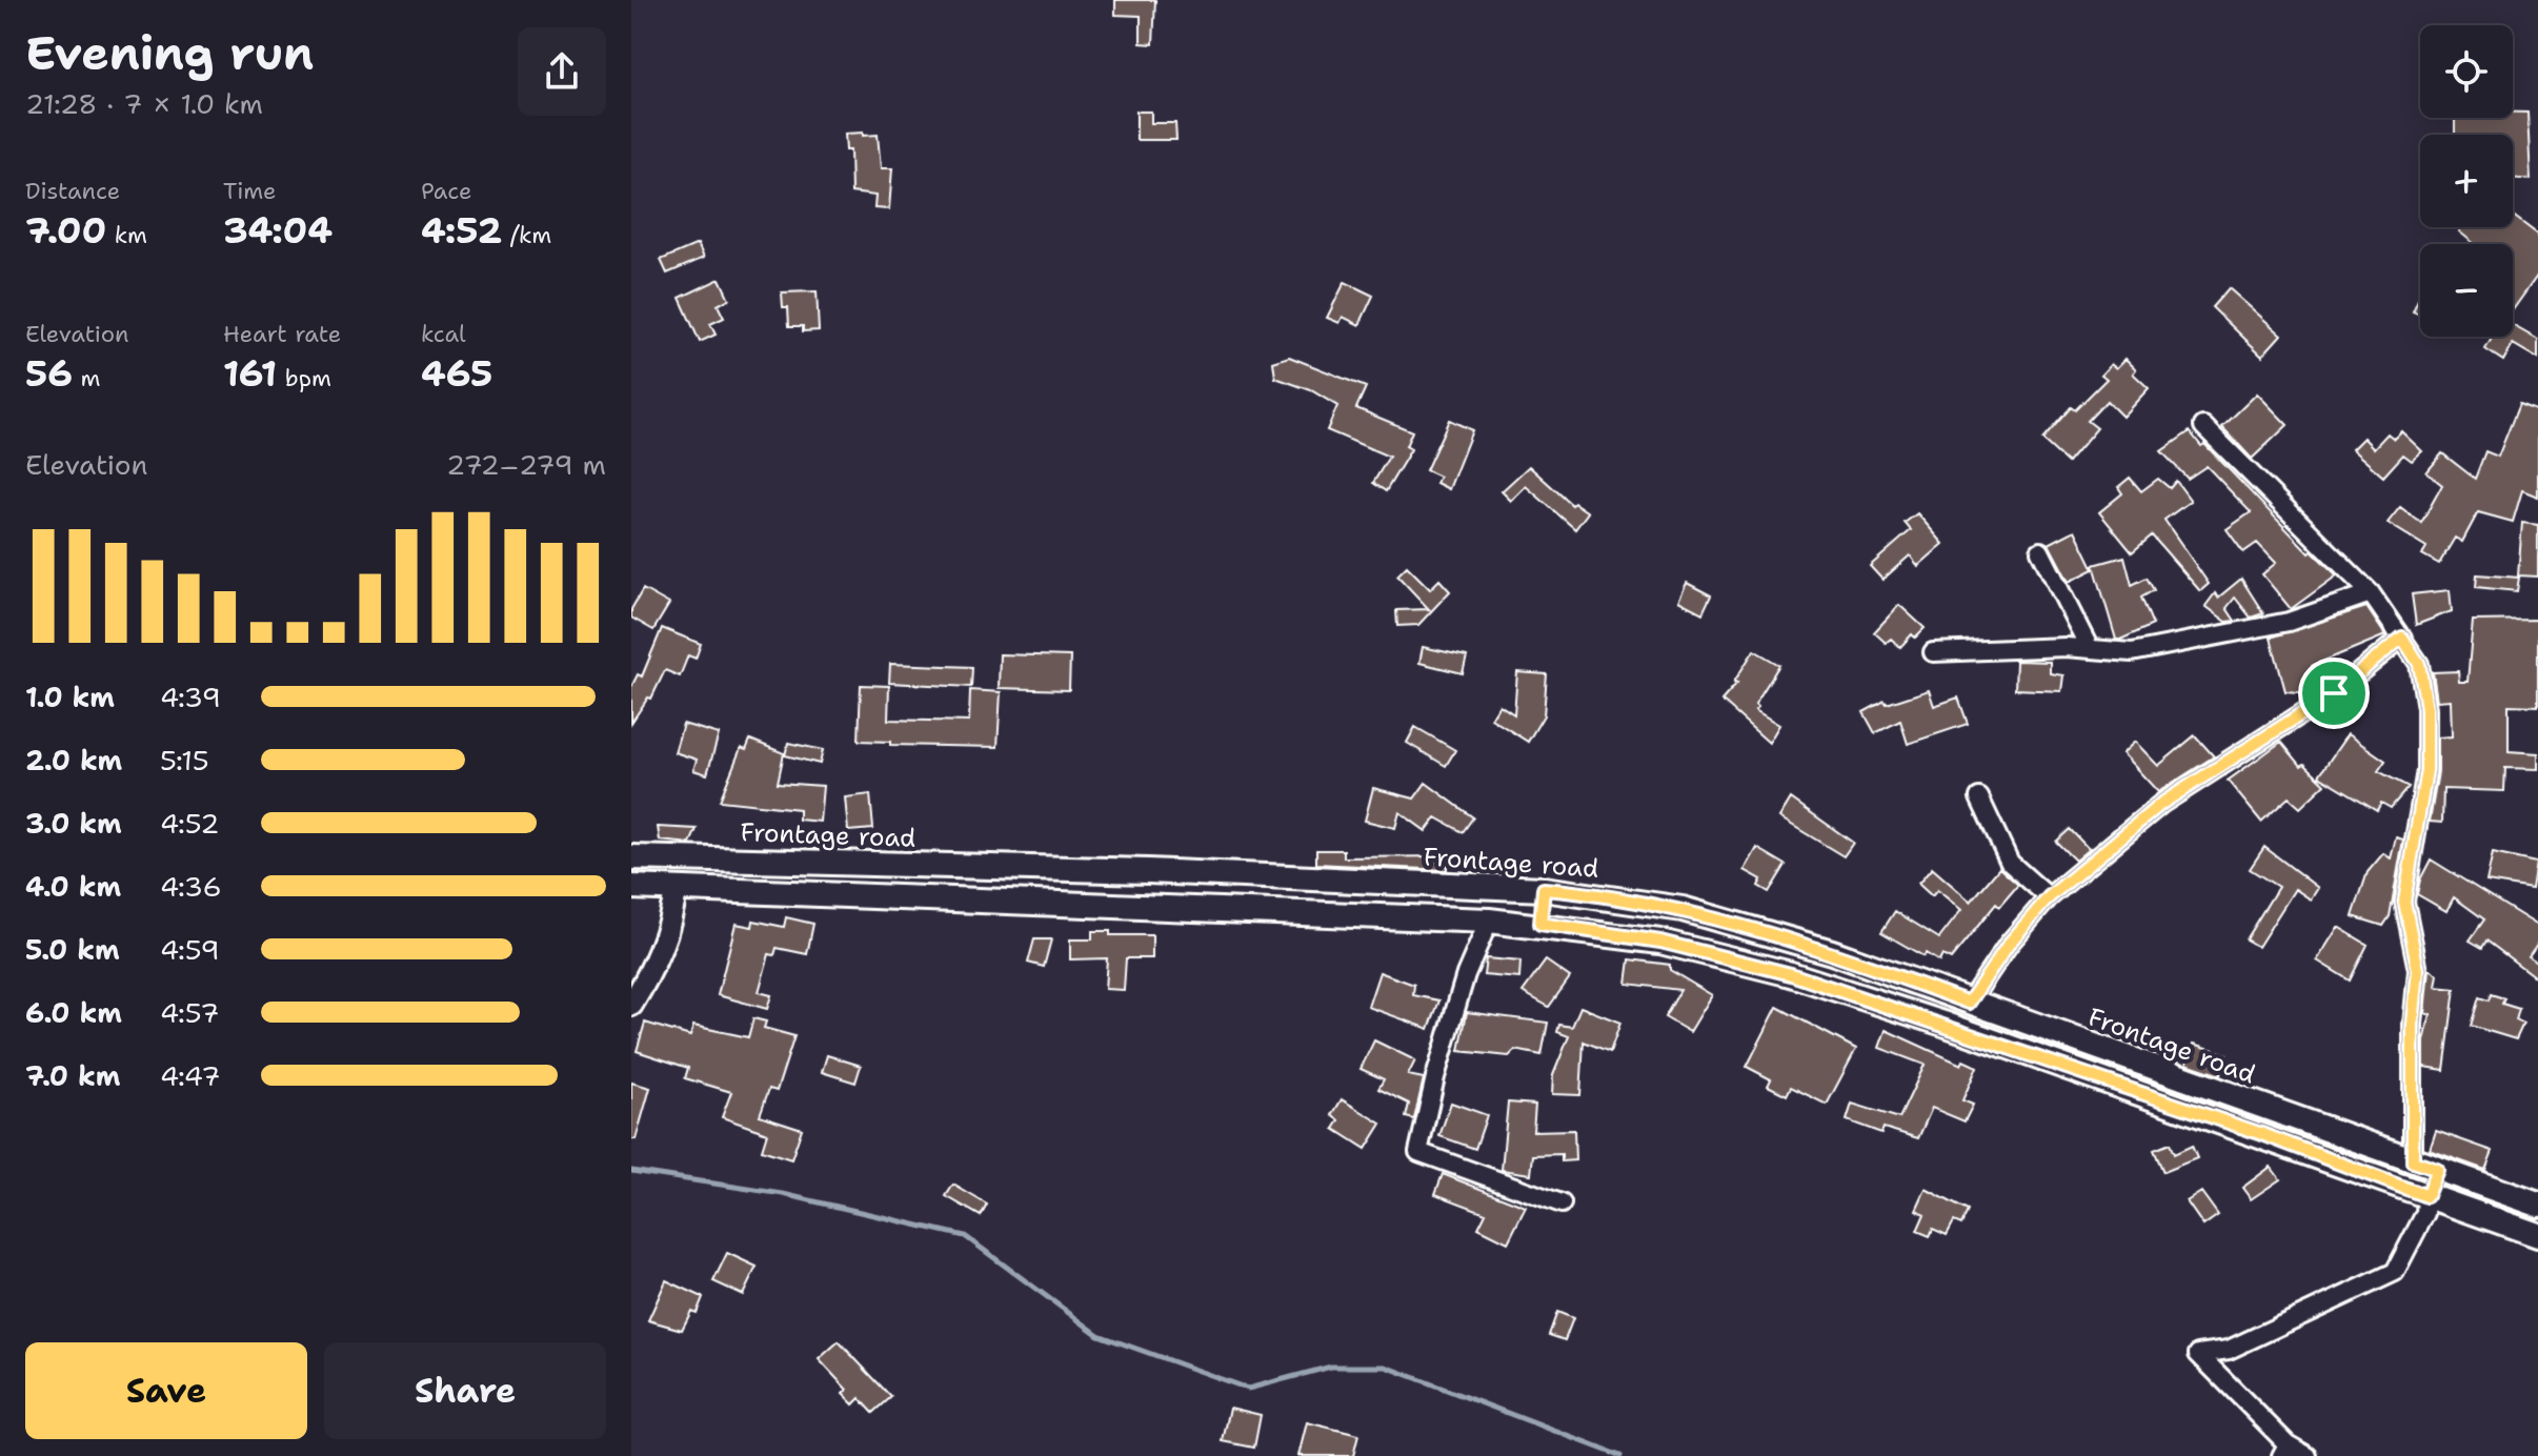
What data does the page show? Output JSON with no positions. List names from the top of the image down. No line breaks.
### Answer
{"streets":{"main road":["Frontage road"]},"page":{"heading":["Evening run","21:28 · 7 × 1.0 km"],"map_buttons":["+","−"],"stats":[["Distance","7.00 km"],["Time","34:04"],["Pace","4:52 /km"],["Elevation","56 m"],["Heart rate","161 bpm"],["kcal","465"]],"chart":["Elevation","272–279 m"],"list":[{"name":"1.0 km","note":"4:39"},{"name":"2.0 km","note":"5:15"},{"name":"3.0 km","note":"4:52"},{"name":"4.0 km","note":"4:36"},{"name":"5.0 km","note":"4:59"},{"name":"6.0 km","note":"4:57"},{"name":"7.0 km","note":"4:47"}],"buttons":["Save","Share"]}}
